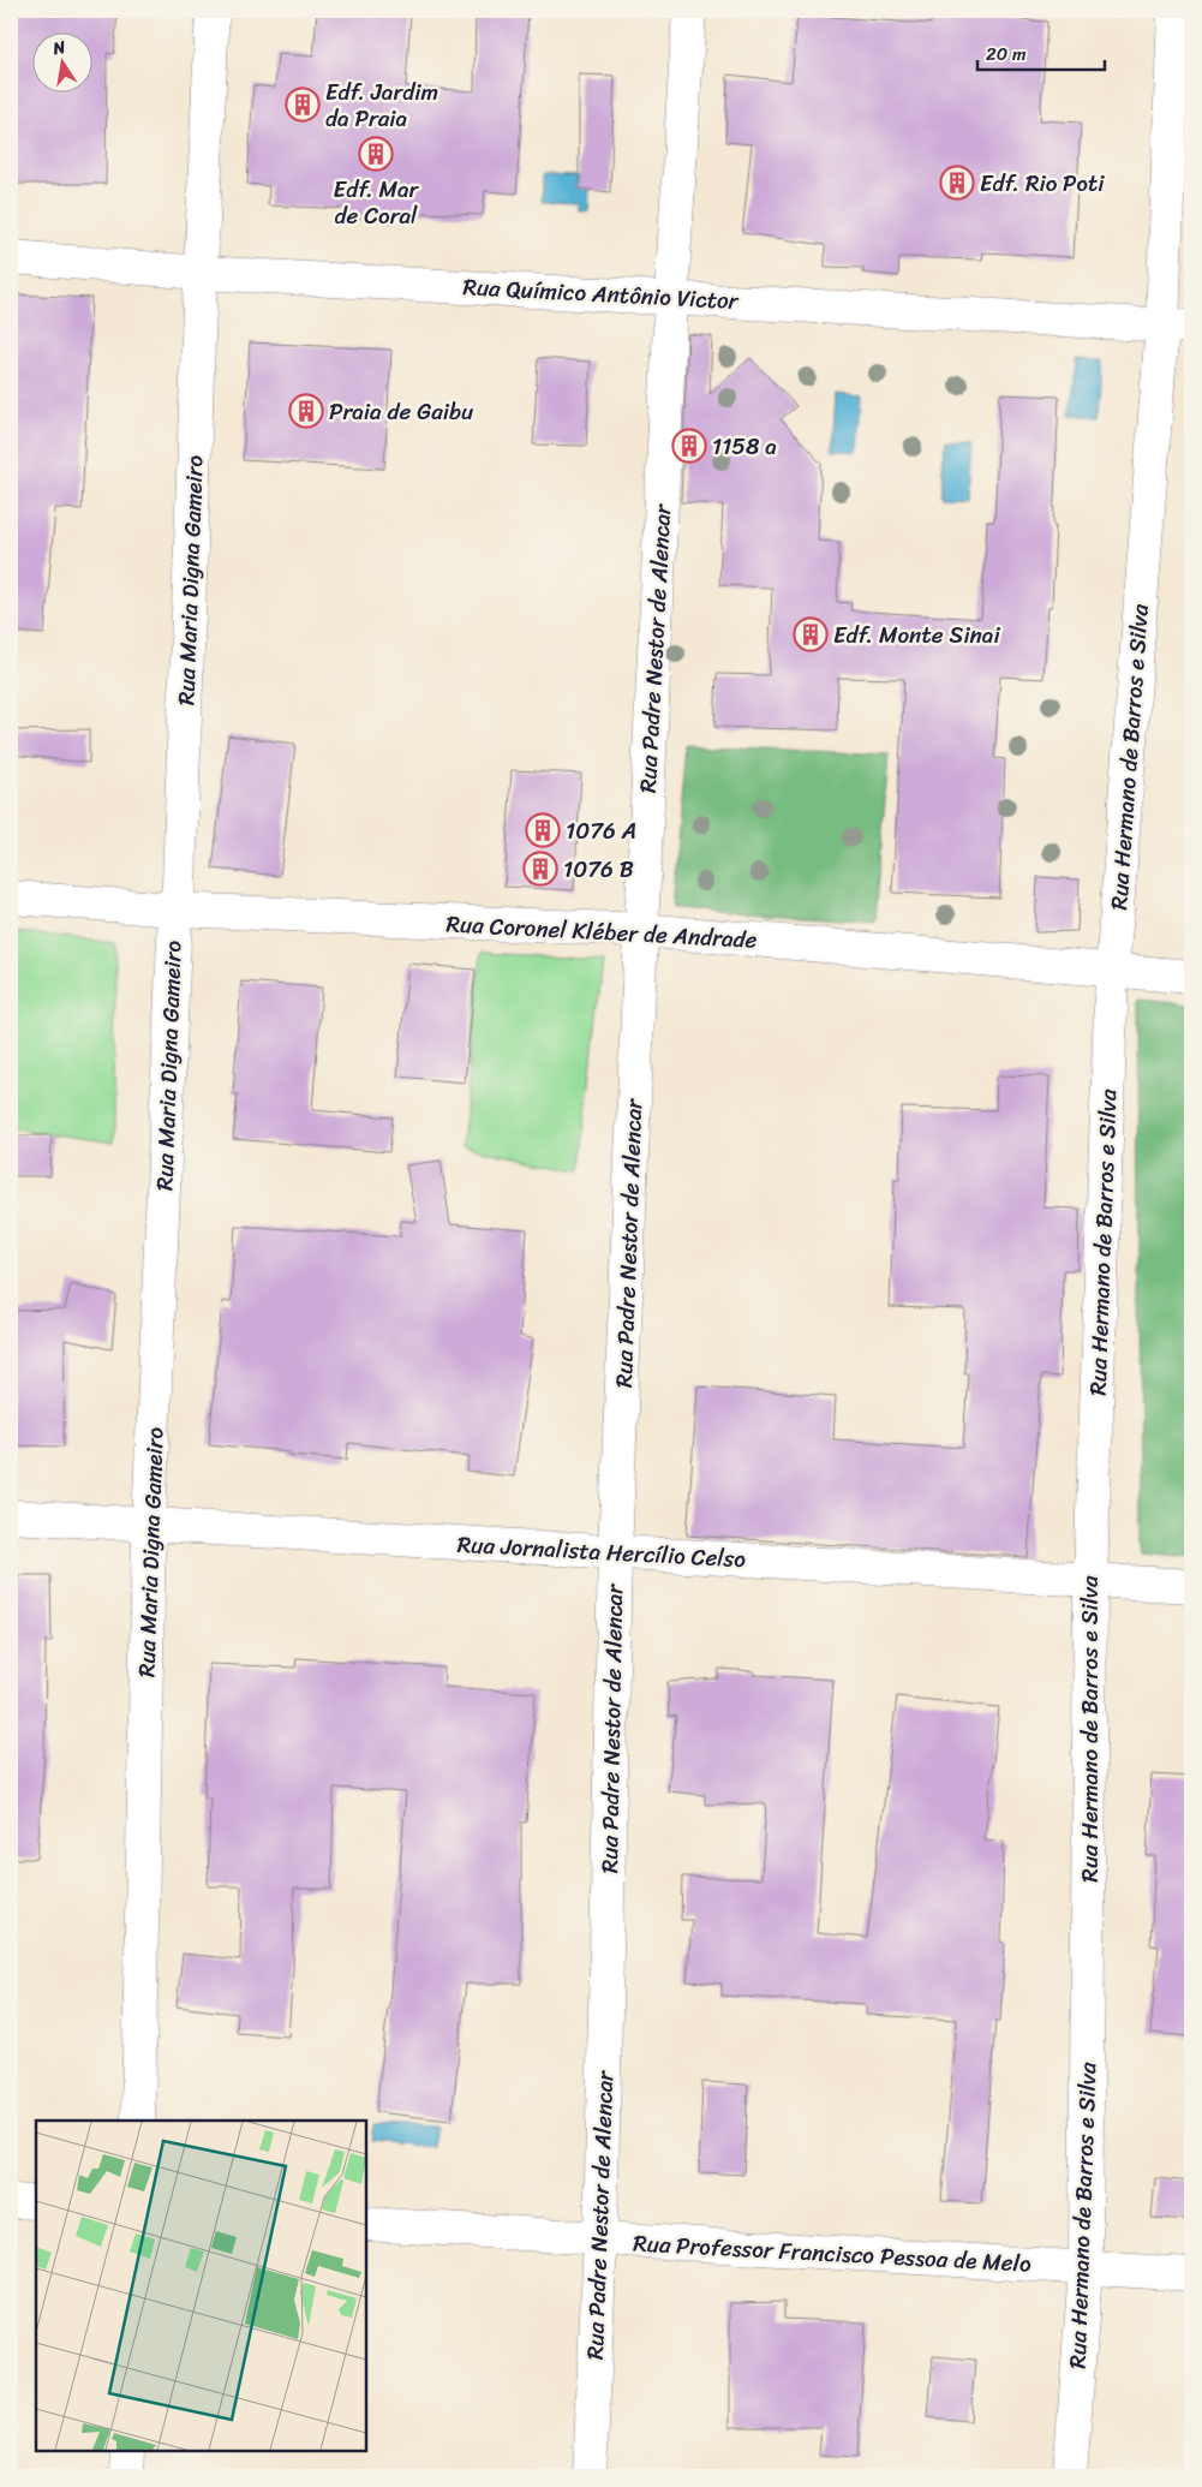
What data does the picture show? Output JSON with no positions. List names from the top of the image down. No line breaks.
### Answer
{"streets":{"street":["Rua Químico Antônio Victor","Rua Maria Digna Gameiro","Rua Padre Nestor de Alencar","Rua Hermano de Barros e Silva","Rua Coronel Kléber de Andrade","Rua Jornalista Hercílio Celso","Rua Professor Francisco Pessoa de Melo"]},"crossings":[["Rua Químico Antônio Victor","Rua Maria Digna Gameiro"],["Rua Químico Antônio Victor","Rua Padre Nestor de Alencar"],["Rua Químico Antônio Victor","Rua Hermano de Barros e Silva"],["Rua Maria Digna Gameiro","Rua Coronel Kléber de Andrade"],["Rua Maria Digna Gameiro","Rua Jornalista Hercílio Celso"],["Rua Padre Nestor de Alencar","Rua Coronel Kléber de Andrade"],["Rua Padre Nestor de Alencar","Rua Jornalista Hercílio Celso"],["Rua Padre Nestor de Alencar","Rua Professor Francisco Pessoa de Melo"],["Rua Hermano de Barros e Silva","Rua Coronel Kléber de Andrade"],["Rua Hermano de Barros e Silva","Rua Jornalista Hercílio Celso"],["Rua Hermano de Barros e Silva","Rua Professor Francisco Pessoa de Melo"]],"places":{"building":["Edf. Jardim da Praia","Edf. Mar de Coral","Edf. Rio Poti","Praia de Gaibu","1158 a","Edf. Monte Sinai","1076 A","1076 B"]},"scale_bar":"20 m","north":"top"}
